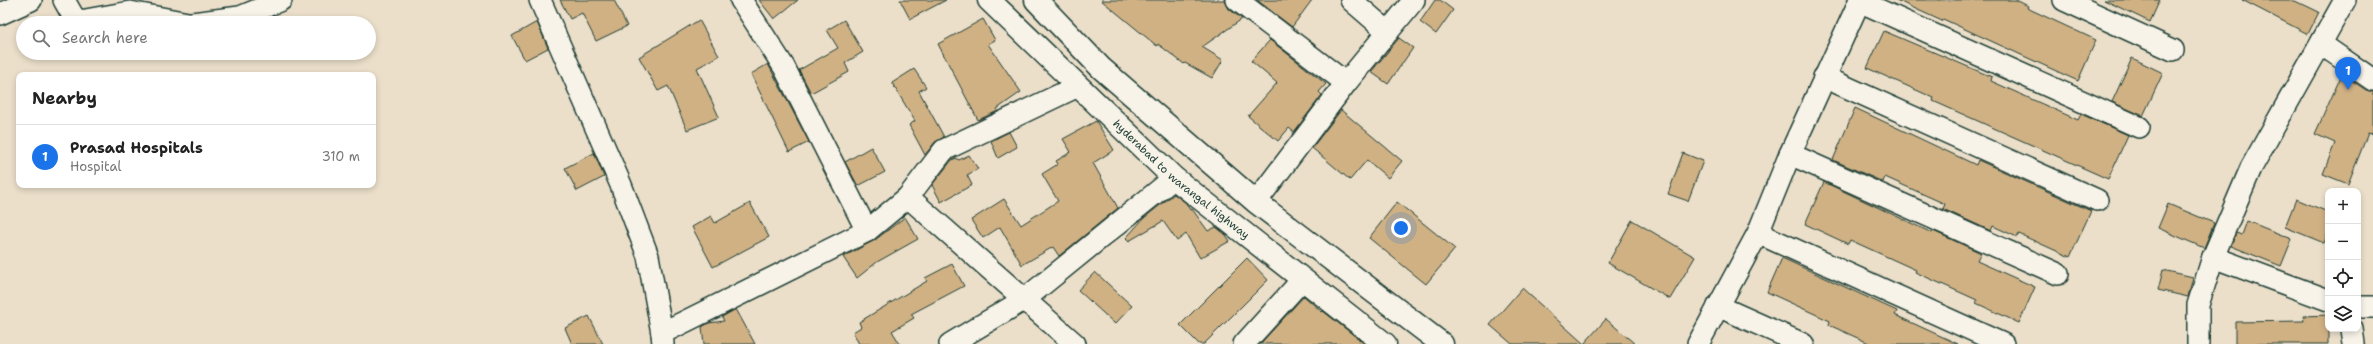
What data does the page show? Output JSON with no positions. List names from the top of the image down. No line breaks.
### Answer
{"streets":{"main road":["hyderabad to warangal highway"]},"page":{"search":"Search here","pins":"1","heading":"Nearby","list":[{"mark":"1","name":"Prasad Hospitals","note":"Hospital","value":"310 m"}],"map_buttons":["+","−"]}}
